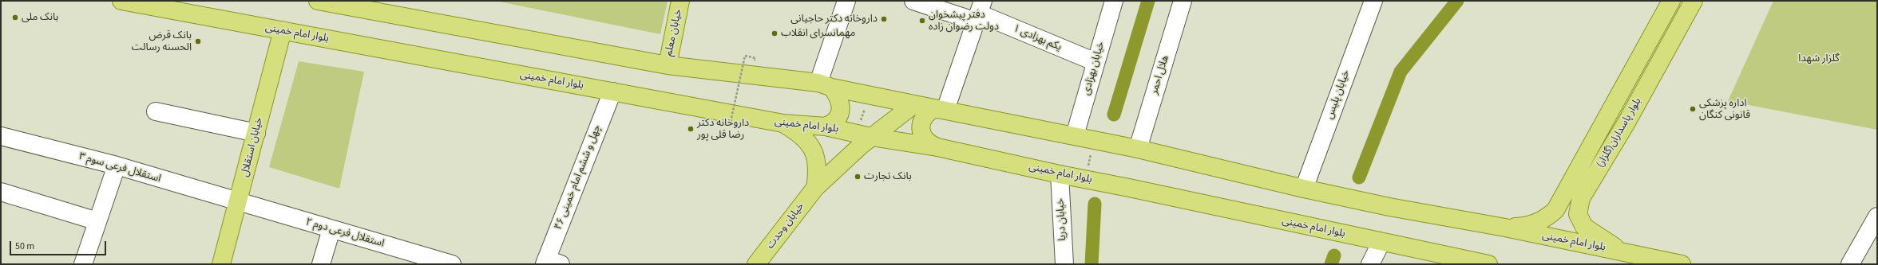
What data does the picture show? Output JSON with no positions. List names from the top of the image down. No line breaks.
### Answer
{"streets":{"main road":["خیابان معلم","بلوار امام خمینی","بلوار پاسداران(گلزار)","خیابان استقلال","خیابان وحدت"],"street":["یکم بهزادی ۱","خیابان بهزادی","هلال احمر","خیابان پلیس","استقلال فرعی سوم ۳","چهل و ششم امام خمینی ۴۶","خیابان دریا","استقلال فرعی دوم ۲"]},"crossings":[["خیابان معلم","بلوار امام خمینی"],["بلوار امام خمینی","خیابان بهزادی"],["بلوار امام خمینی","هلال احمر"],["بلوار امام خمینی","خیابان پلیس"],["بلوار امام خمینی","بلوار پاسداران(گلزار)"],["بلوار امام خمینی","خیابان استقلال"],["بلوار امام خمینی","چهل و ششم امام خمینی ۴۶"],["بلوار امام خمینی","خیابان دریا"],["بلوار امام خمینی","خیابان وحدت"],["یکم بهزادی ۱","خیابان بهزادی"],["خیابان استقلال","استقلال فرعی سوم ۳"],["خیابان استقلال","استقلال فرعی دوم ۲"],["استقلال فرعی سوم ۳","استقلال فرعی دوم ۲"]],"parks":["گلزار شهدا"],"places":["بانک ملی","داروخانه دکتر حاجیانی","دفتر پیشخوان دولت رضوان زاده","مهمانسرای انقلاب","بانک قرض الحسنه رسالت","اداره پزشکی قانونی کنگان","داروخانه دکتر رضا قلی پور","بانک تجارت"],"scale_bar":"50 m"}
